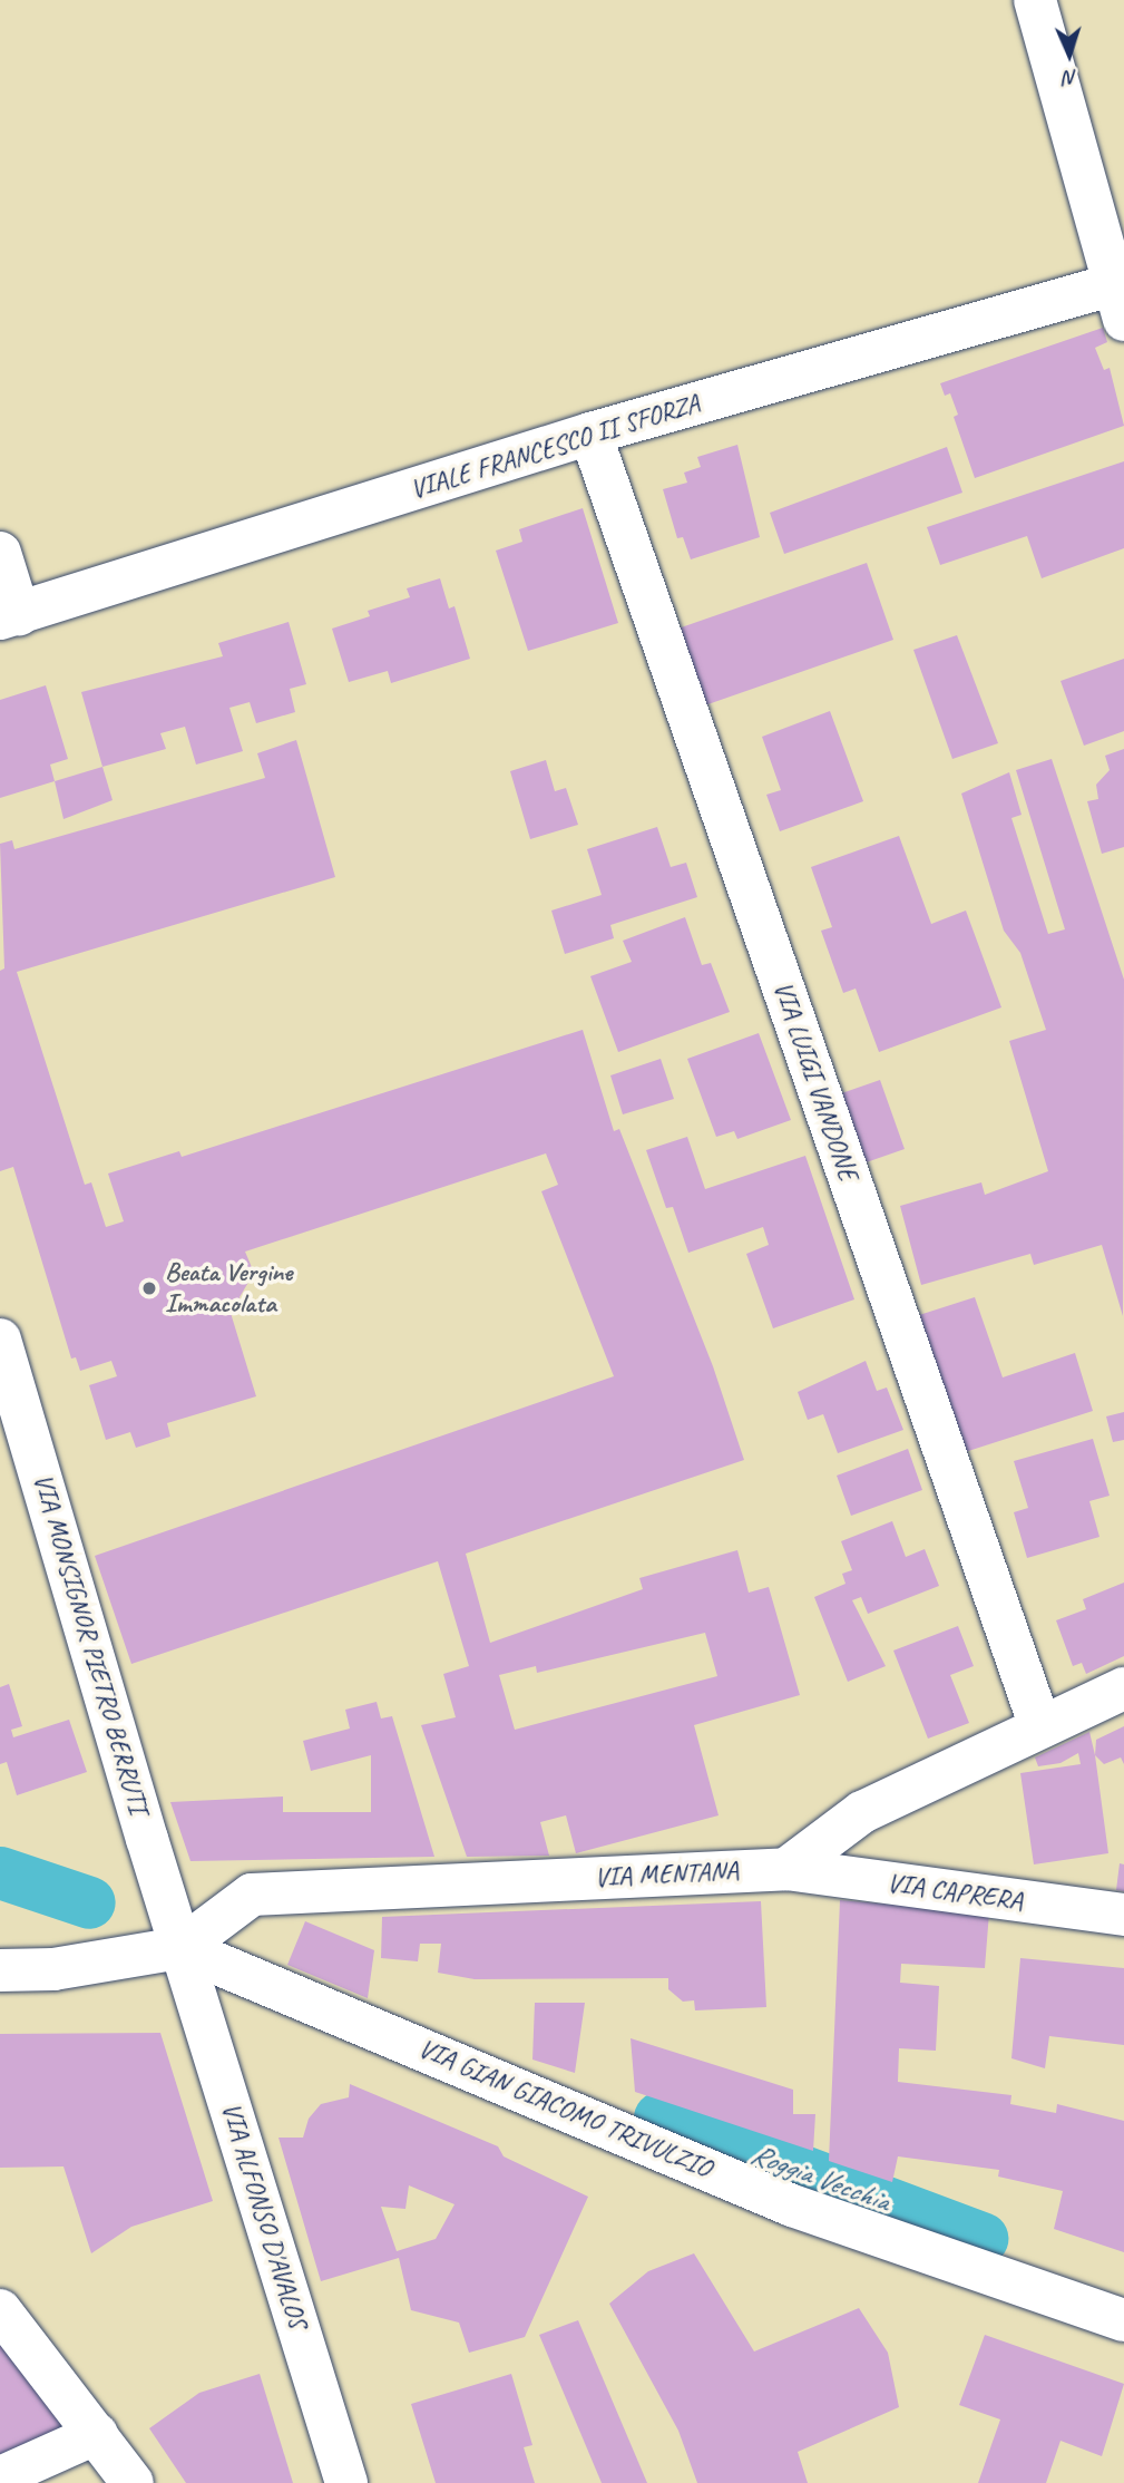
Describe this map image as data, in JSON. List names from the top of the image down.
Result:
{
  "streets": {
    "street": [
      "VIALE FRANCESCO II SFORZA",
      "VIA LUIGI VANDONE",
      "VIA MONSIGNOR PIETRO BERRUTI",
      "VIA MENTANA",
      "VIA CAPRERA",
      "VIA GIAN GIACOMO TRIVULZIO",
      "VIA ALFONSO D'AVALOS"
    ]
  },
  "crossings": [
    ["VIALE FRANCESCO II SFORZA", "VIA LUIGI VANDONE"],
    ["VIA MONSIGNOR PIETRO BERRUTI", "VIA MENTANA"],
    ["VIA MONSIGNOR PIETRO BERRUTI", "VIA GIAN GIACOMO TRIVULZIO"],
    ["VIA MONSIGNOR PIETRO BERRUTI", "VIA ALFONSO D'AVALOS"],
    ["VIA MENTANA", "VIA CAPRERA"],
    ["VIA MENTANA", "VIA GIAN GIACOMO TRIVULZIO"],
    ["VIA MENTANA", "VIA ALFONSO D'AVALOS"],
    ["VIA GIAN GIACOMO TRIVULZIO", "VIA ALFONSO D'AVALOS"]
  ],
  "water": ["Roggia Vecchia"],
  "places": ["Beata Vergine Immacolata"],
  "north": "bottom"
}
